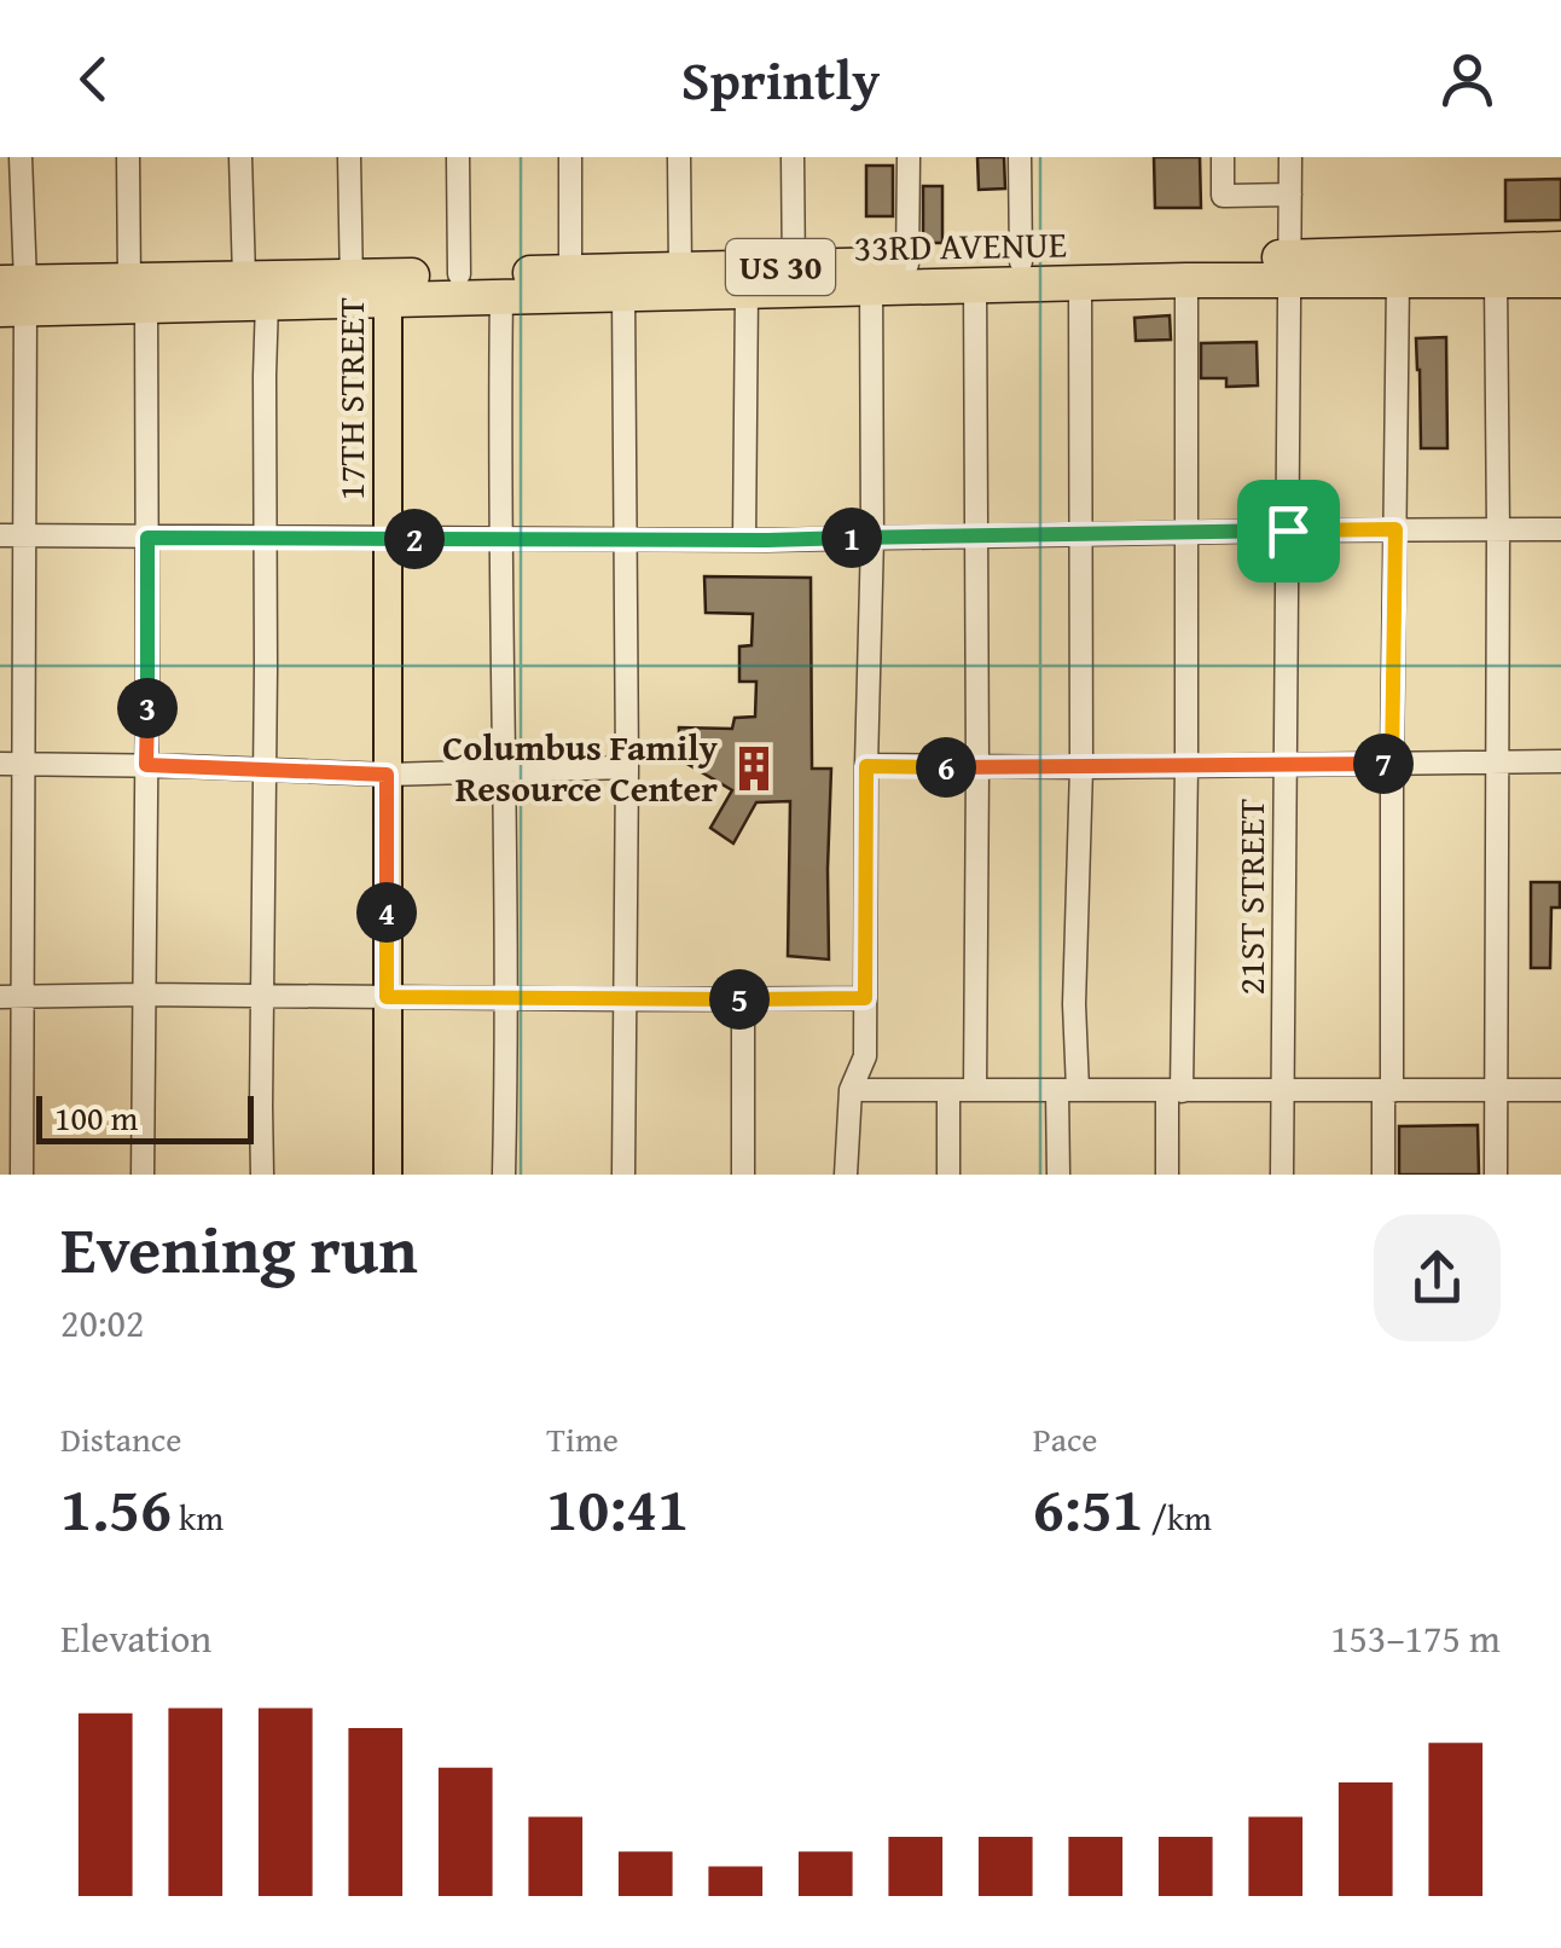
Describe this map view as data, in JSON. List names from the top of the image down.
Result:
{
  "streets": {
    "highway": ["33RD AVENUE", "US 30"],
    "main road": ["17TH STREET"],
    "street": ["21ST STREET"]
  },
  "crossings": [
    ["33RD AVENUE", "17TH STREET"],
    ["33RD AVENUE", "21ST STREET"]
  ],
  "places": {
    "building": ["Columbus Family Resource Center"]
  },
  "scale_bar": "100 m",
  "page": {
    "header": "Sprintly",
    "pins": [
      "1",
      "2",
      "3",
      "7",
      "6",
      "4",
      "5"
    ],
    "scale": "100 m",
    "heading": ["Evening run", "20:02"],
    "stats": [
      ["Distance", "1.56 km"],
      ["Time", "10:41"],
      ["Pace", "6:51 /km"]
    ],
    "chart": ["Elevation", "153–175 m"]
  }
}
